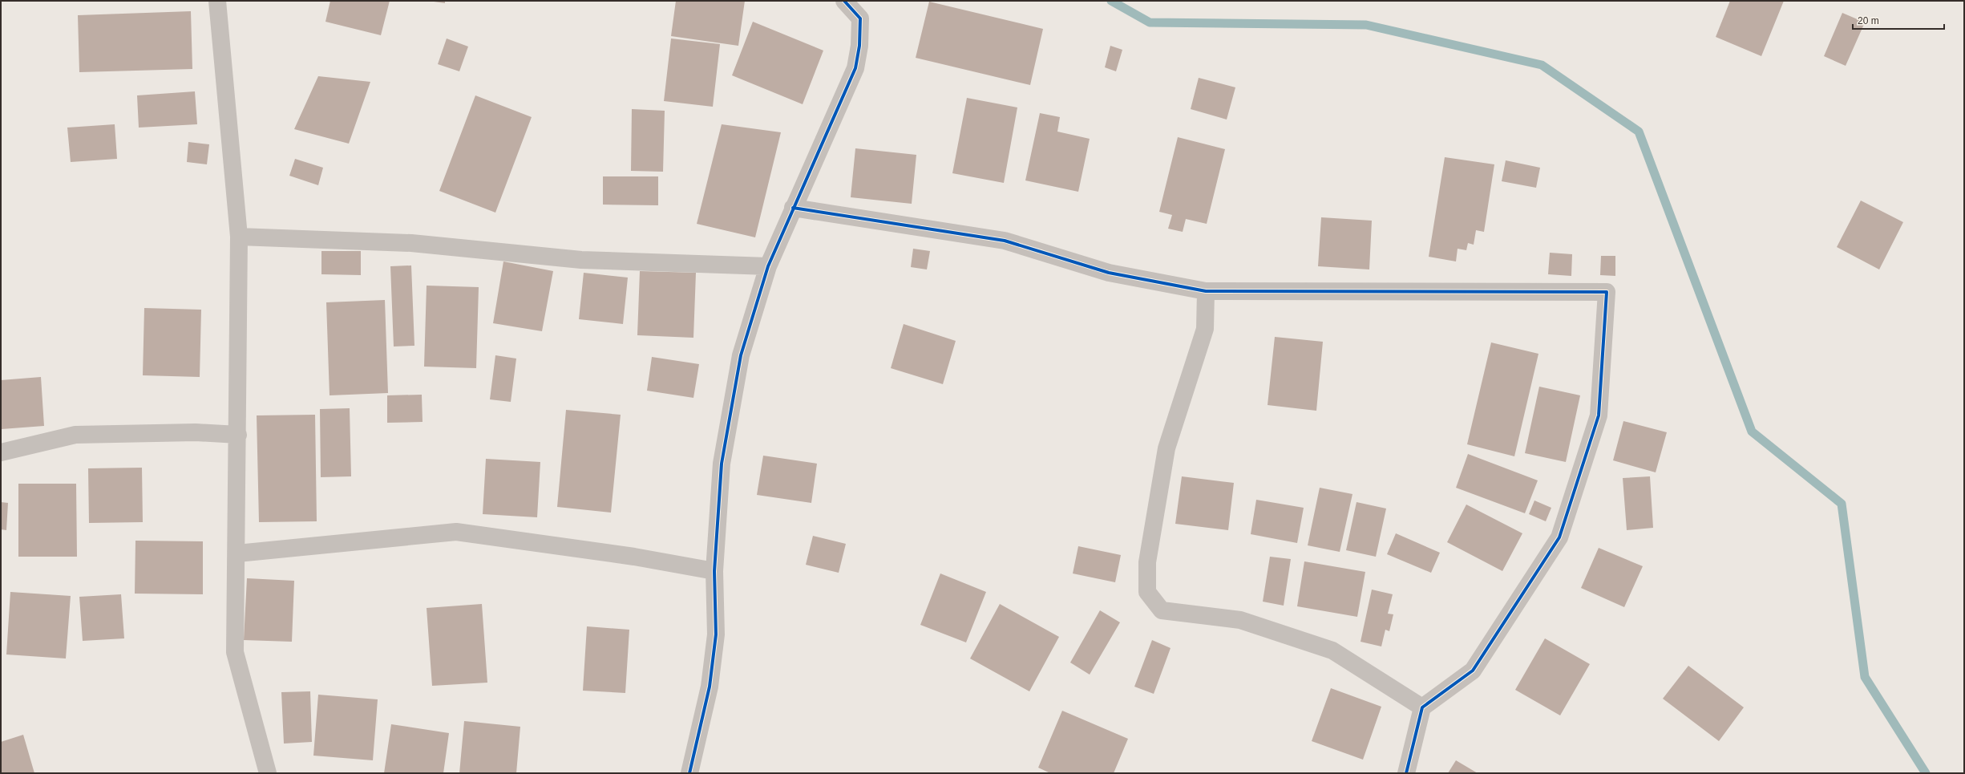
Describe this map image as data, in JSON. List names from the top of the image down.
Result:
{
  "scale_bar": "20 m"
}
